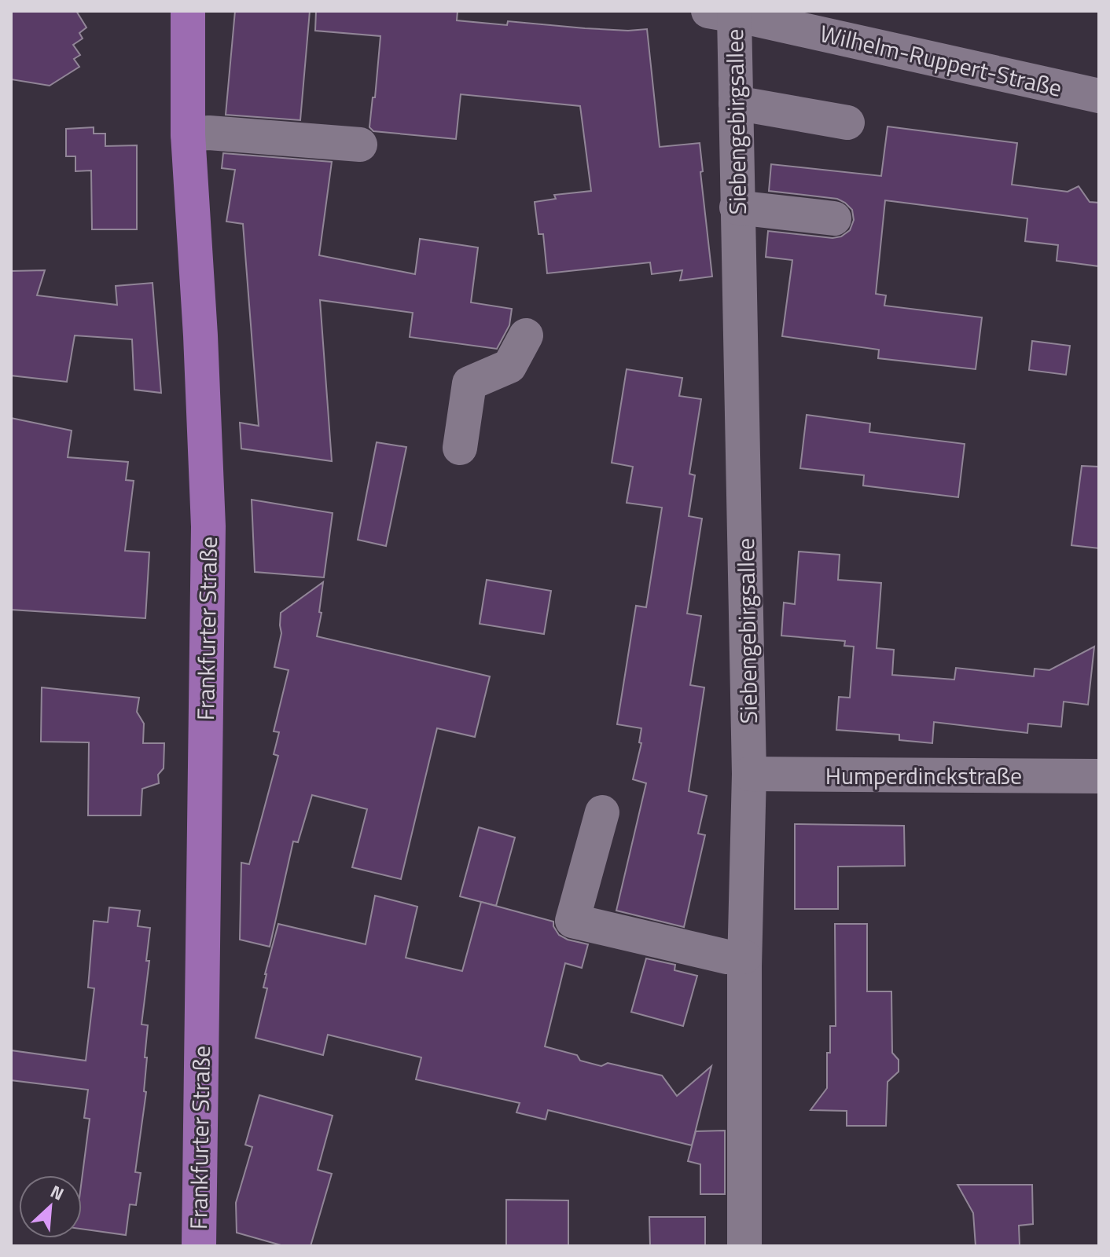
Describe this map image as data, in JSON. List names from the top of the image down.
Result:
{
  "streets": {
    "main road": ["Frankfurter Straße"],
    "street": ["Wilhelm-Ruppert-Straße", "Siebengebirgsallee", "Humperdinckstraße"]
  },
  "crossings": [
    ["Wilhelm-Ruppert-Straße", "Siebengebirgsallee"],
    ["Siebengebirgsallee", "Humperdinckstraße"]
  ],
  "north": "top right"
}
